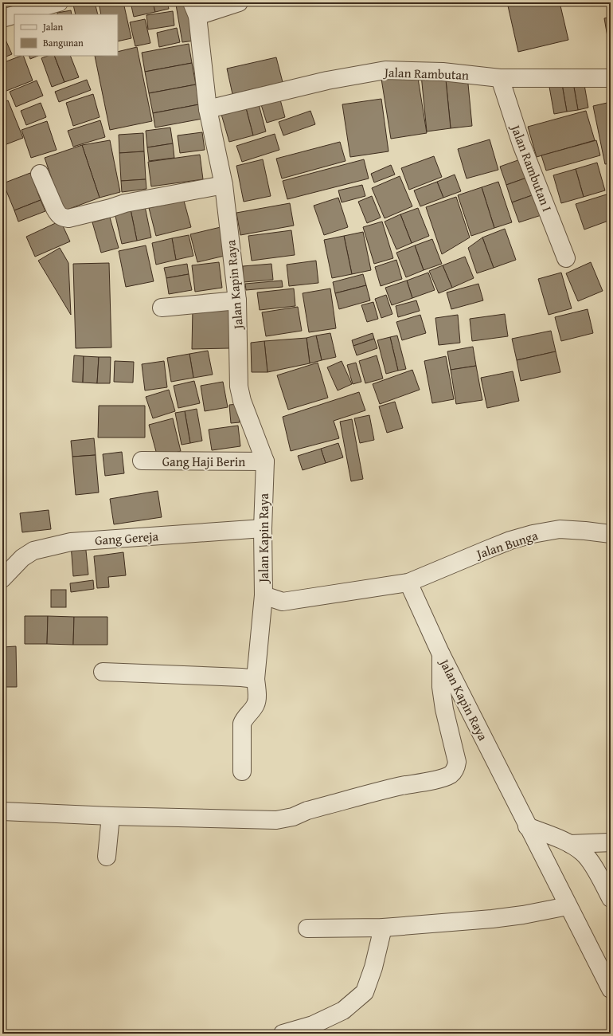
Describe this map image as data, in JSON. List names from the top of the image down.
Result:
{
  "streets": {
    "street": [
      "Jalan Rambutan",
      "Jalan Rambutan I",
      "Jalan Kapin Raya",
      "Gang Haji Berin",
      "Gang Gereja",
      "Jalan Bunga"
    ]
  },
  "crossings": [
    ["Jalan Rambutan", "Jalan Rambutan I"],
    ["Jalan Rambutan", "Jalan Kapin Raya"],
    ["Jalan Kapin Raya", "Gang Haji Berin"],
    ["Jalan Kapin Raya", "Gang Gereja"],
    ["Jalan Kapin Raya", "Jalan Bunga"]
  ],
  "legend": ["Jalan", "Bangunan"]
}
